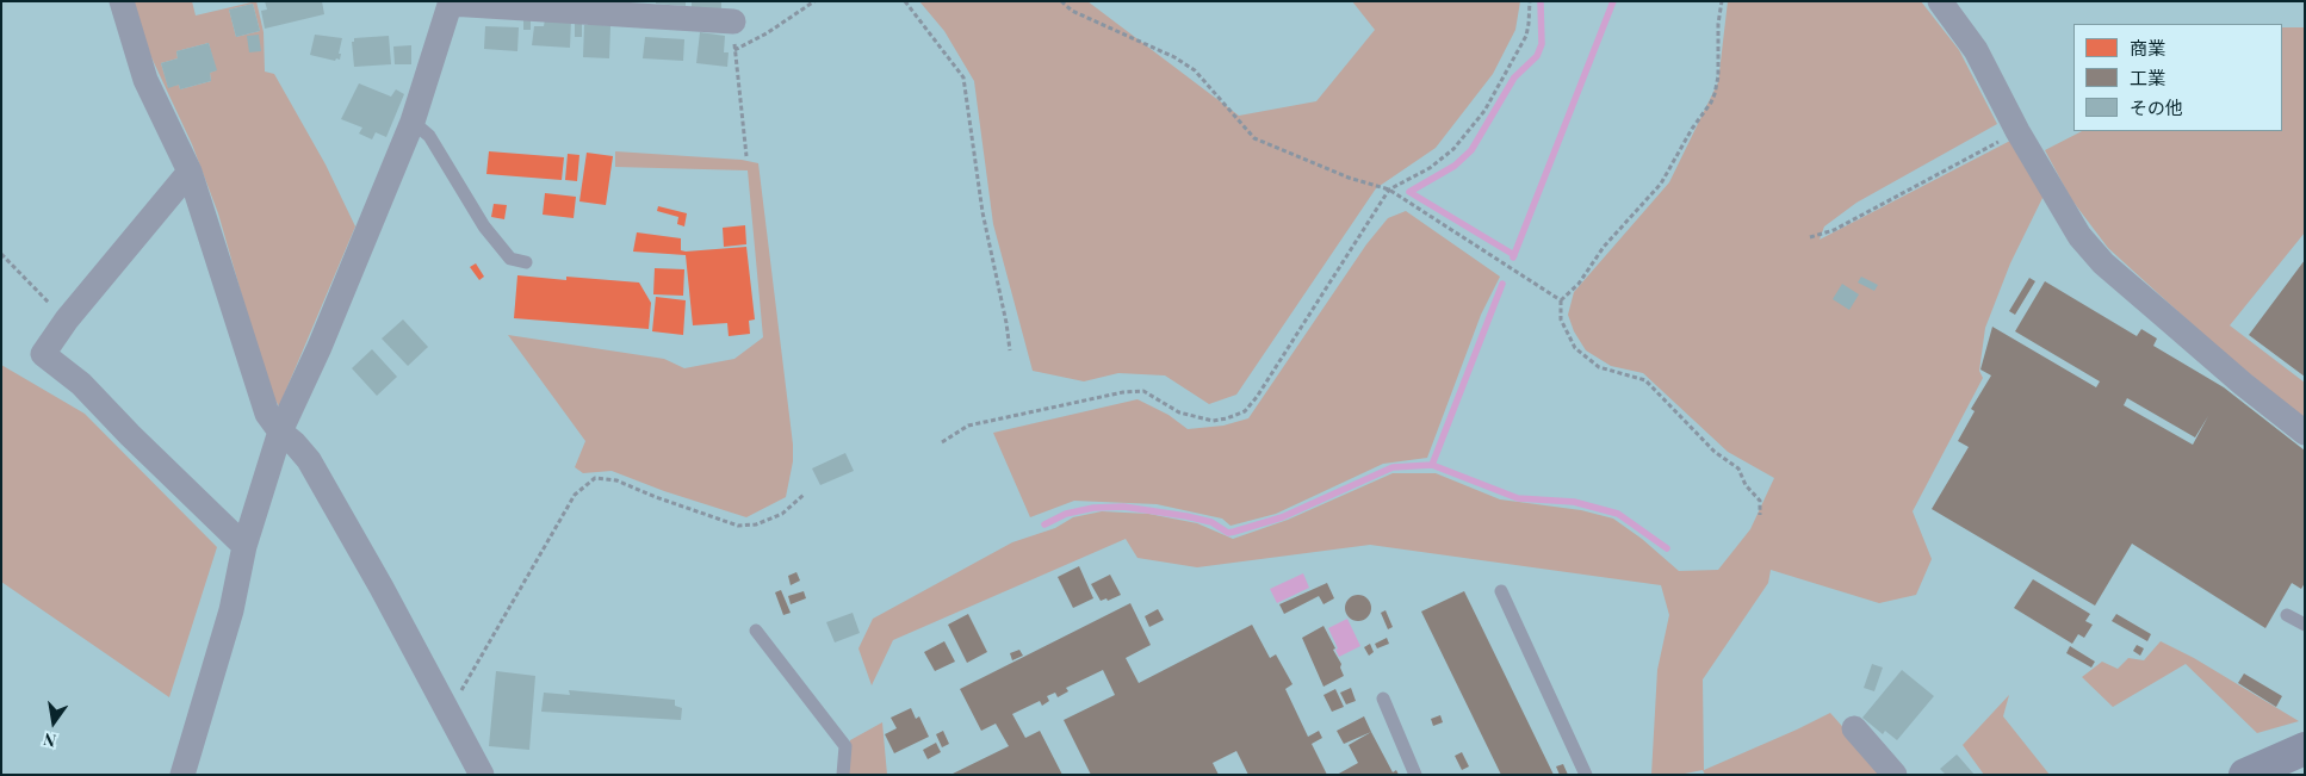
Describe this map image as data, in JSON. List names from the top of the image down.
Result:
{
  "legend": ["商業", "工業", "その他"],
  "north": "bottom"
}
